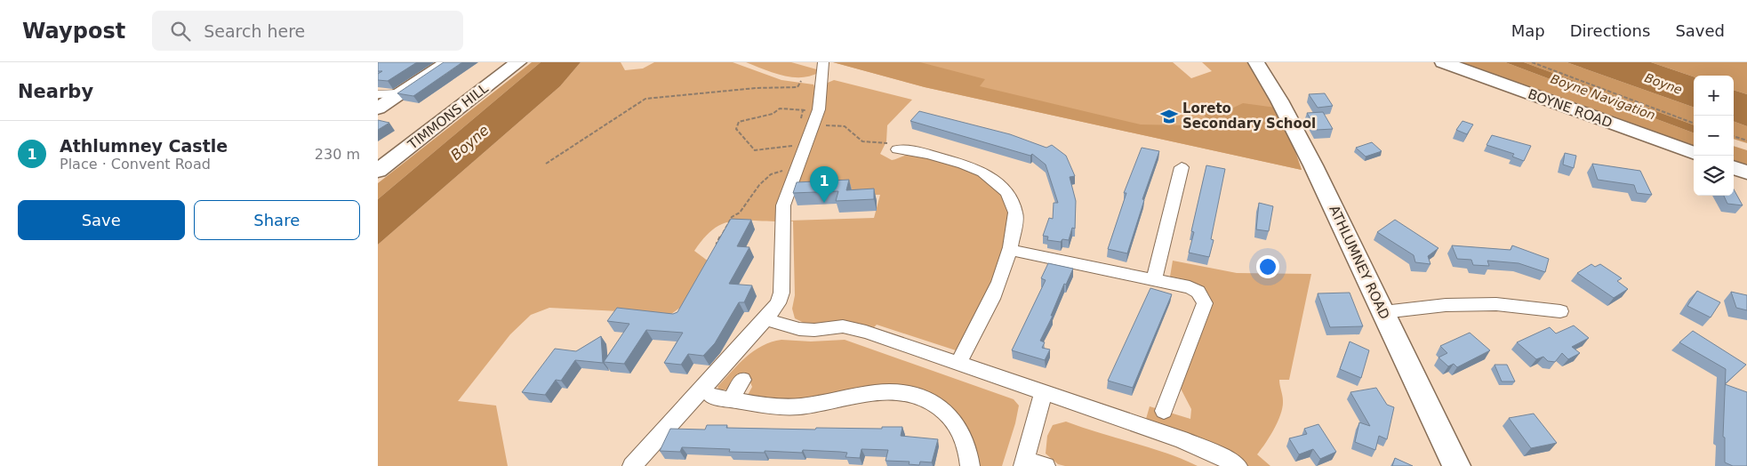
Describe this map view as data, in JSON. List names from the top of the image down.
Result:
{
  "streets": {
    "main road": ["BOYNE ROAD", "TIMMONS HILL", "ATHLUMNEY ROAD"]
  },
  "water": ["Boyne", "Boyne Navigation"],
  "places": {
    "school or university": ["Loreto Secondary School"]
  },
  "page": {
    "header": "Waypost",
    "search": "Search here",
    "nav": ["Map", "Directions", "Saved"],
    "heading": "Nearby",
    "map_buttons": ["+", "−"],
    "list": [
      {
        "mark": "1",
        "name": "Athlumney Castle",
        "note": "Place · Convent Road",
        "value": "230 m"
      }
    ],
    "pins": "1",
    "buttons": ["Save", "Share"]
  }
}
